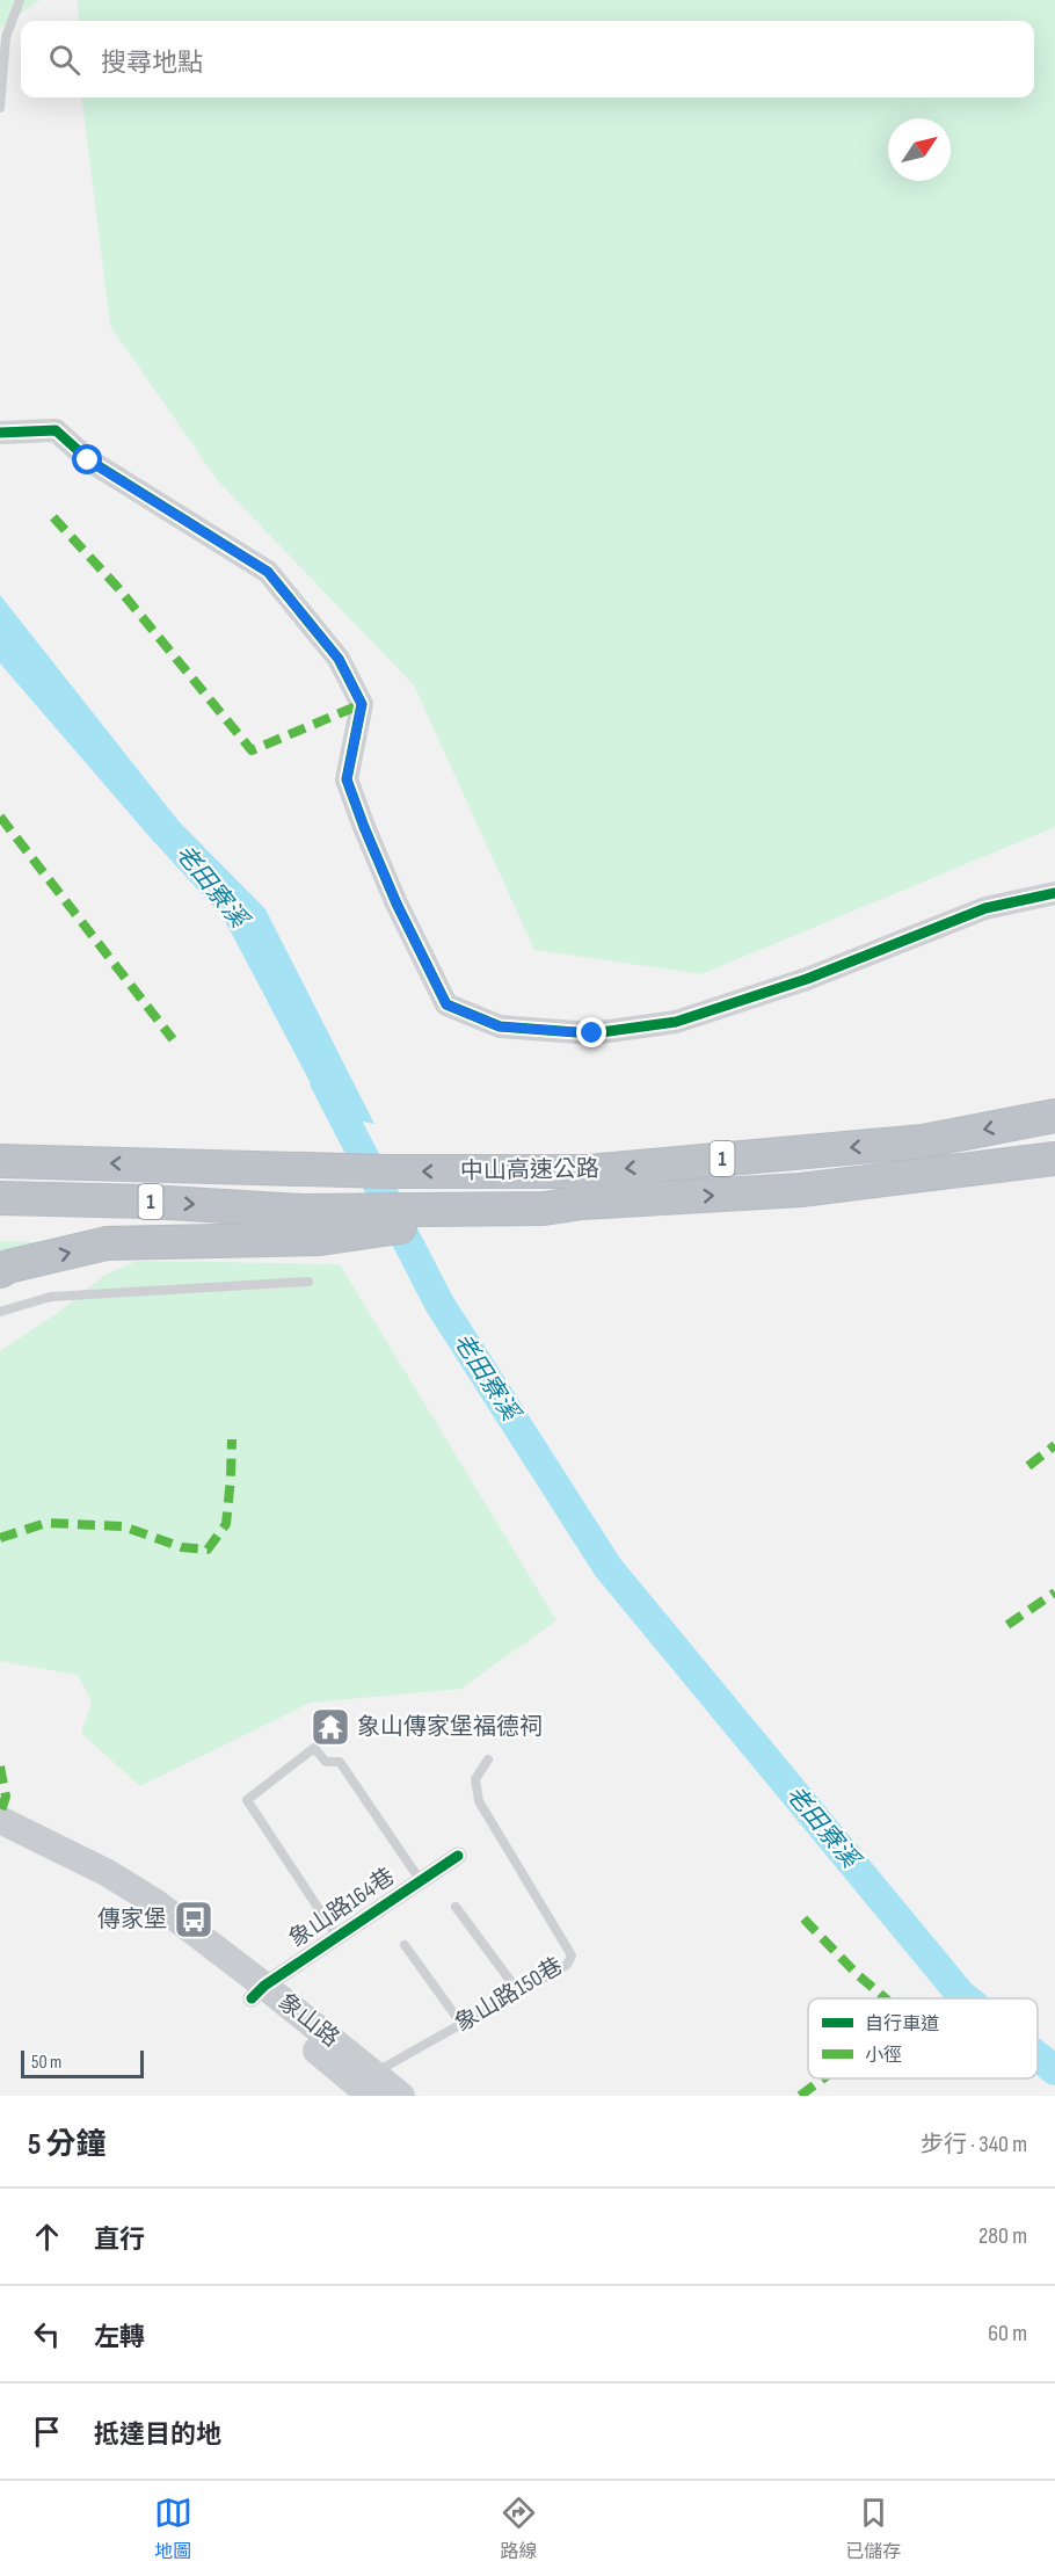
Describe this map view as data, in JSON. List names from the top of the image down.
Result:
{
  "streets": {
    "highway": ["1", "中山高速公路"],
    "main road": ["象山路"],
    "street": ["象山路164巷"],
    "lane": ["象山路150巷"]
  },
  "crossings": [
    ["象山路164巷", "象山路"],
    ["象山路150巷", "象山路"]
  ],
  "water": ["老田寮溪"],
  "places": {
    "temple": ["象山傳家堡福德祠"],
    "bus stop": ["傳家堡"]
  },
  "legend": ["自行車道", "小徑"],
  "scale_bar": "50 m",
  "north": "top right",
  "page": {
    "search": "搜尋地點",
    "scale": "50 m",
    "heading": ["5 分鐘", "步行 · 340 m"],
    "list": [
      ["直行", "280 m"],
      ["左轉", "60 m"],
      "抵達目的地"
    ],
    "nav": ["地圖", "路線", "已儲存"]
  }
}
